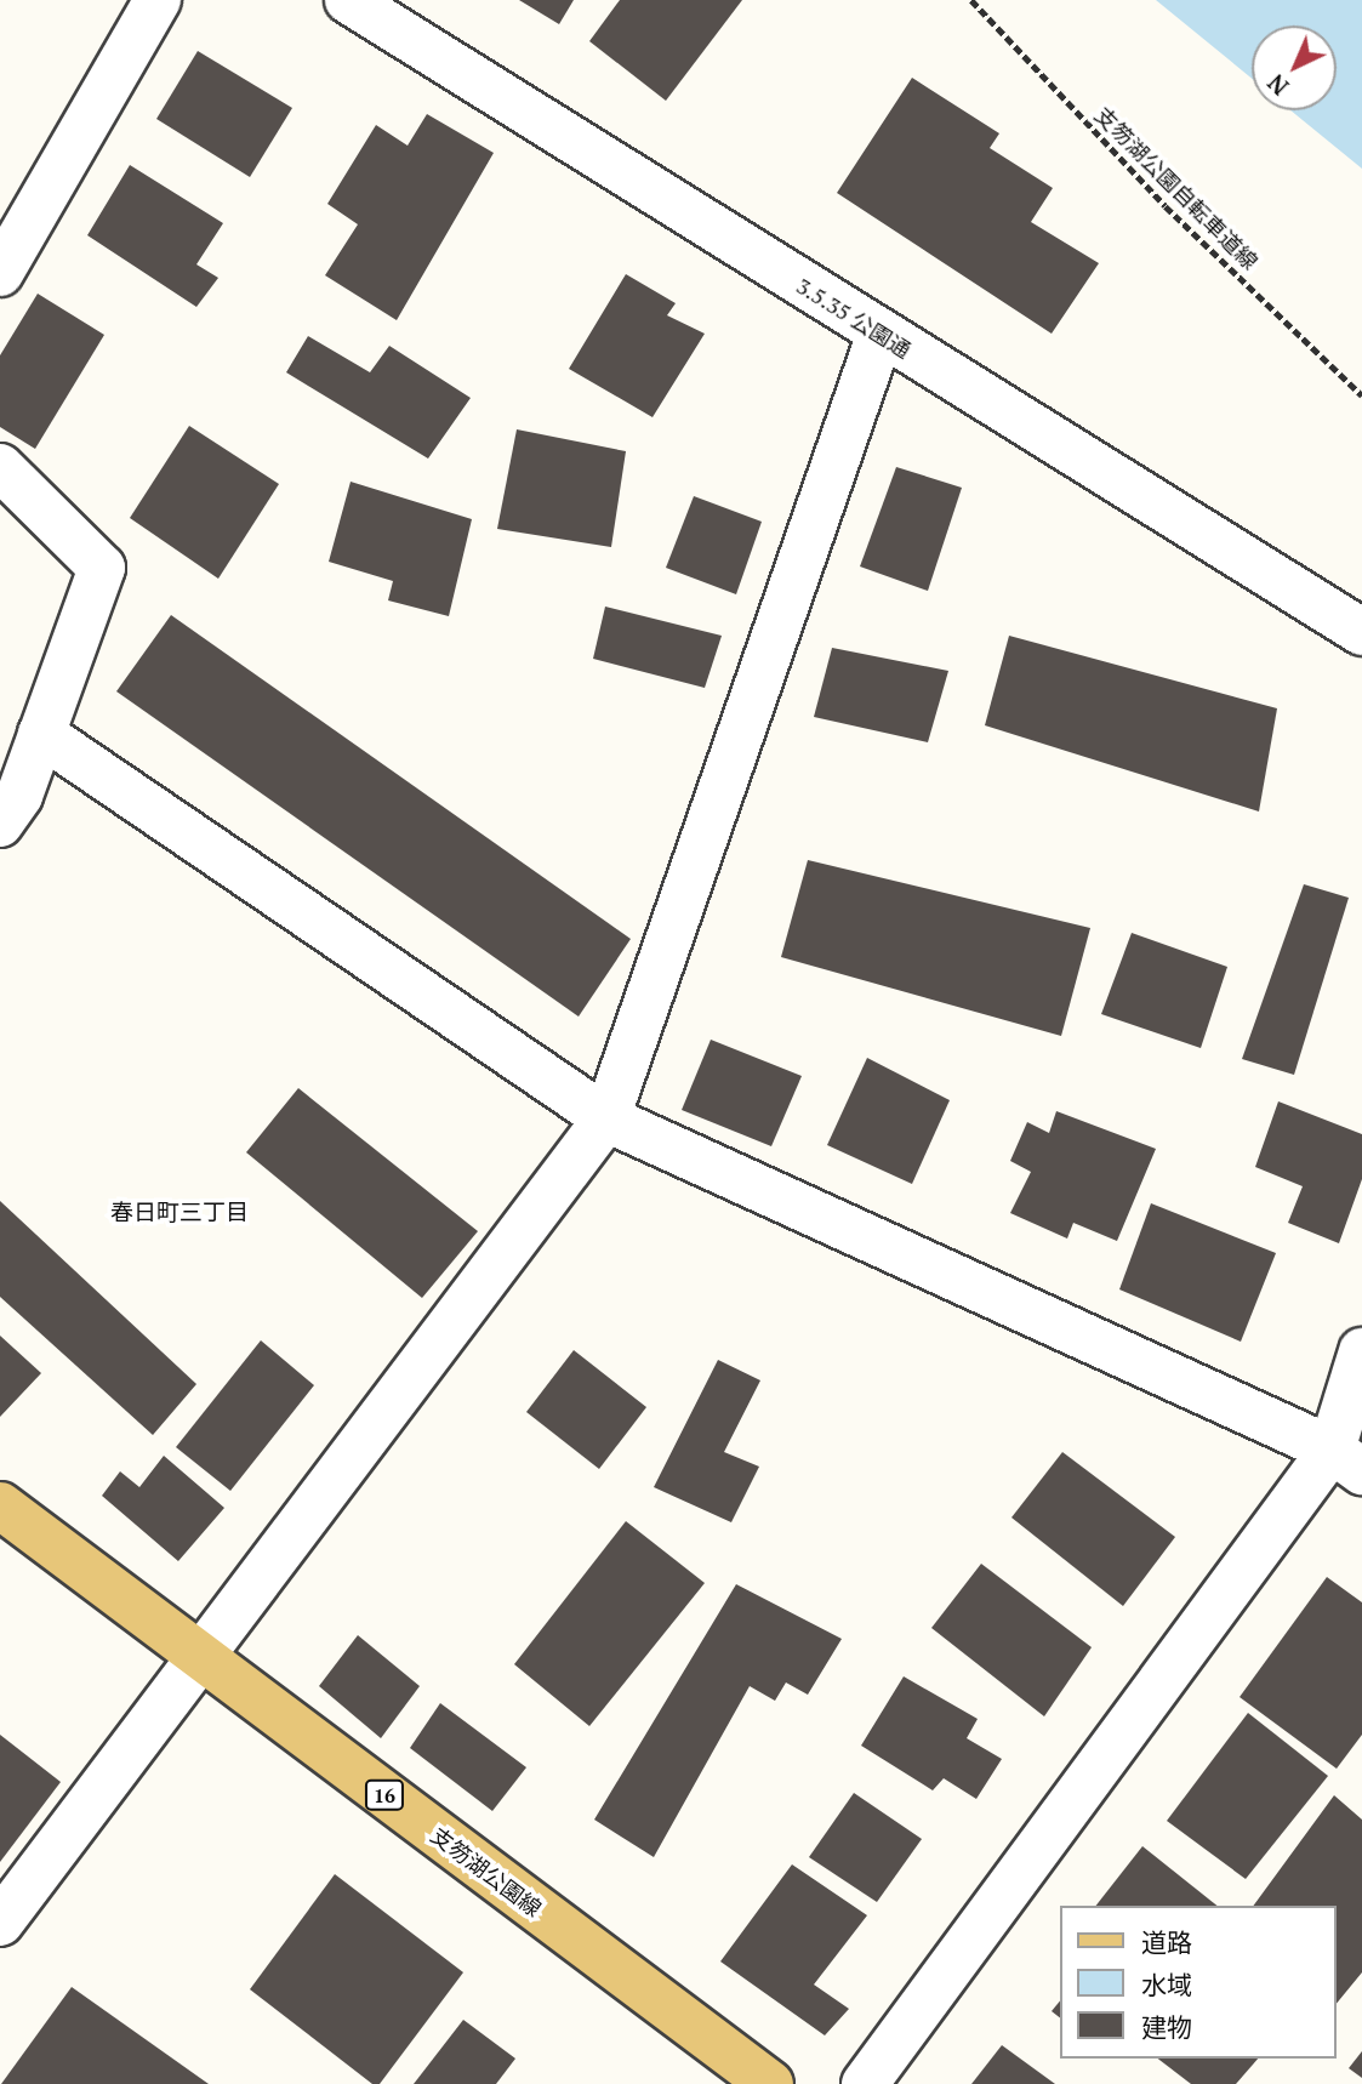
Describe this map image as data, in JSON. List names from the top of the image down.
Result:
{
  "streets": {
    "main road": ["16", "支笏湖公園線"],
    "street": ["3.5.35 公園通"],
    "path": ["支笏湖公園自転車道線"]
  },
  "districts": ["春日町三丁目"],
  "legend": ["道路", "水域", "建物"],
  "north": "bottom left"
}
